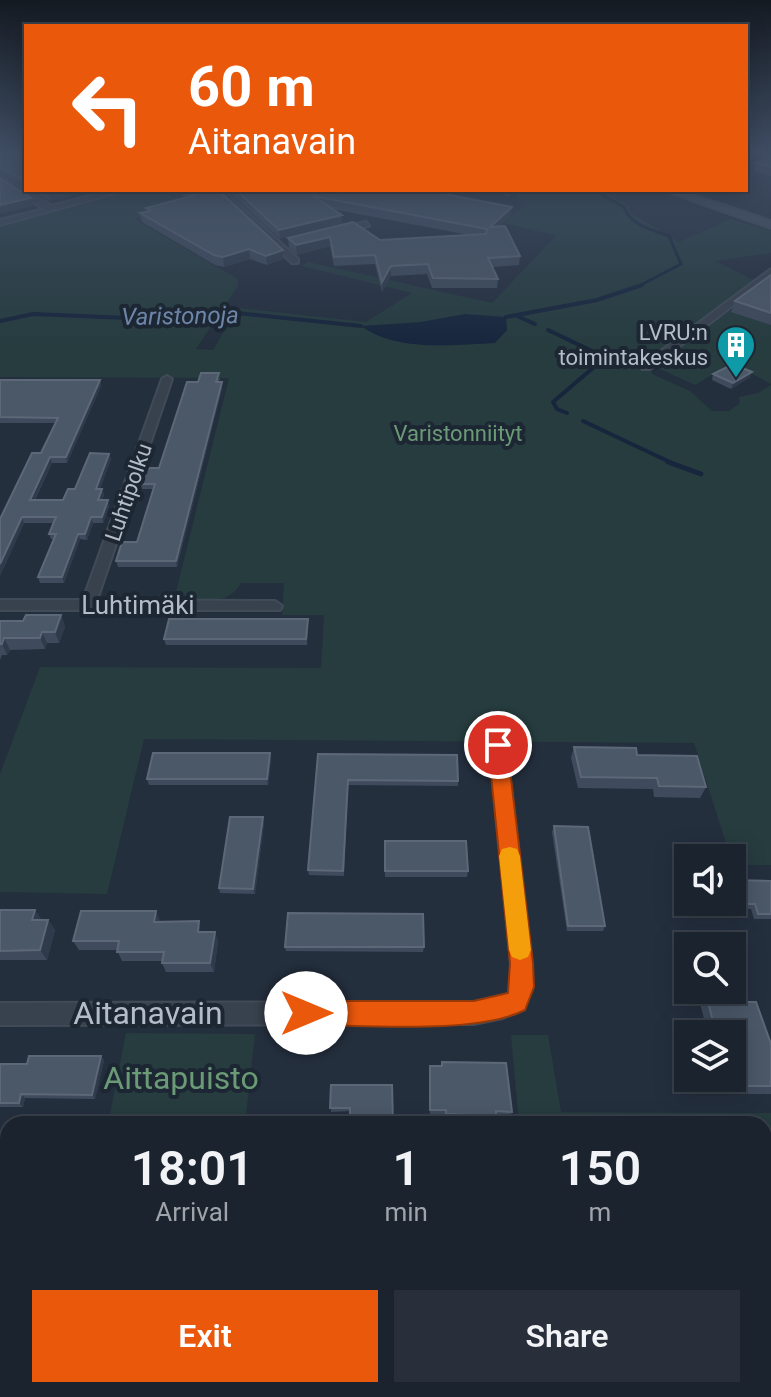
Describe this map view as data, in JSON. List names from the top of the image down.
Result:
{
  "streets": {
    "street": ["Luhtipolku", "Luhtimäki", "Aitanavain"]
  },
  "crossings": [
    ["Luhtipolku", "Luhtimäki"]
  ],
  "water": ["Varistonoja"],
  "parks": ["Varistonniityt", "Aittapuisto"],
  "places": {
    "building": ["LVRU:n toimintakeskus"]
  },
  "page": {
    "turn": ["60 m", "Aitanavain"],
    "eta": [
      "18:01",
      "Arrival",
      "1",
      "min",
      "150",
      "m"
    ],
    "buttons": ["Exit", "Share"]
  }
}
